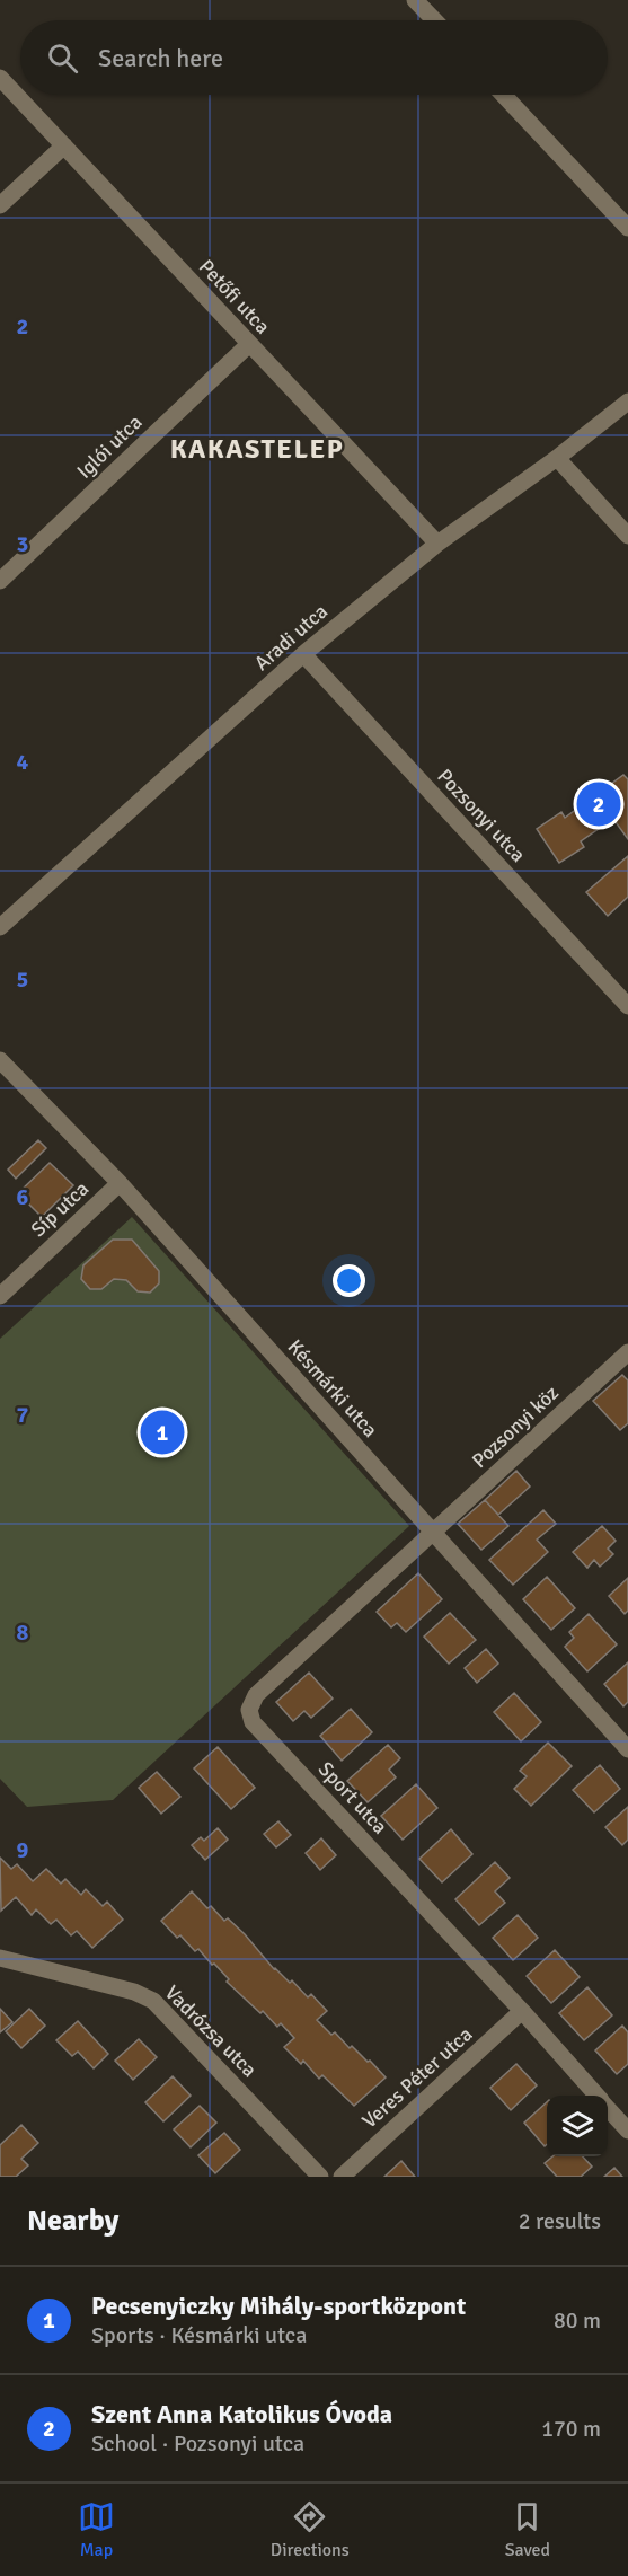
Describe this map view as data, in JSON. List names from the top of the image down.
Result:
{
  "streets": {
    "street": [
      "Petőfi utca",
      "Iglói utca",
      "Aradi utca",
      "Pozsonyi utca",
      "Síp utca",
      "Késmárki utca",
      "Pozsonyi köz",
      "Sport utca",
      "Vadrózsa utca",
      "Veres Péter utca"
    ]
  },
  "crossings": [
    ["Petőfi utca", "Iglói utca"],
    ["Petőfi utca", "Aradi utca"],
    ["Aradi utca", "Pozsonyi utca"],
    ["Síp utca", "Késmárki utca"],
    ["Késmárki utca", "Pozsonyi köz"],
    ["Késmárki utca", "Sport utca"],
    ["Pozsonyi köz", "Sport utca"],
    ["Sport utca", "Veres Péter utca"]
  ],
  "districts": ["KAKASTELEP"],
  "page": {
    "search": "Search here",
    "pins": ["2", "1"],
    "heading": ["Nearby", "2 results"],
    "list": [
      {
        "mark": "1",
        "name": "Pecsenyiczky Mihály-sportközpont",
        "note": "Sports · Késmárki utca",
        "value": "80 m"
      },
      {
        "mark": "2",
        "name": "Szent Anna Katolikus Óvoda",
        "note": "School · Pozsonyi utca",
        "value": "170 m"
      }
    ],
    "nav": ["Map", "Directions", "Saved"]
  },
  "grid": {
    "rows": [
      "2",
      "3",
      "4",
      "5",
      "6",
      "7",
      "8",
      "9"
    ]
  }
}
